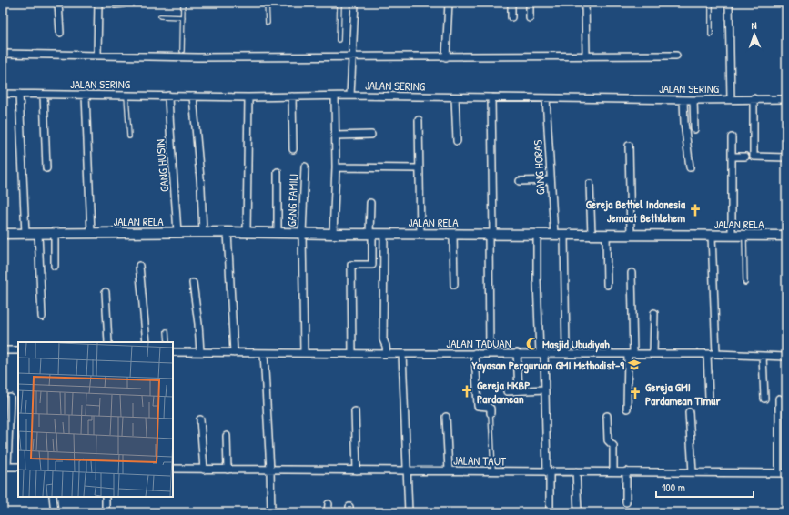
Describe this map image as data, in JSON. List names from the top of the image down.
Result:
{
  "streets": {
    "street": [
      "JALAN SERING",
      "GANG HUSIN",
      "GANG HORAS",
      "GANG FAMILI",
      "JALAN RELA",
      "JALAN TADUAN",
      "JALAN TAUT"
    ]
  },
  "crossings": [
    ["JALAN SERING", "GANG HUSIN"],
    ["JALAN SERING", "GANG HORAS"],
    ["GANG HUSIN", "JALAN RELA"],
    ["GANG HORAS", "JALAN RELA"],
    ["GANG FAMILI", "JALAN RELA"],
    ["GANG FAMILI", "JALAN TADUAN"]
  ],
  "places": {
    "church": ["Gereja Bethel Indonesia Jemaat Bethlehem", "Gereja HKBP Pardamean", "Gereja GMI Pardamean Timur"],
    "mosque": ["Masjid Ubudiyah"],
    "school or university": ["Yayasan Perguruan GMI Methodist-9"]
  },
  "scale_bar": "100 m",
  "north": "top"
}
